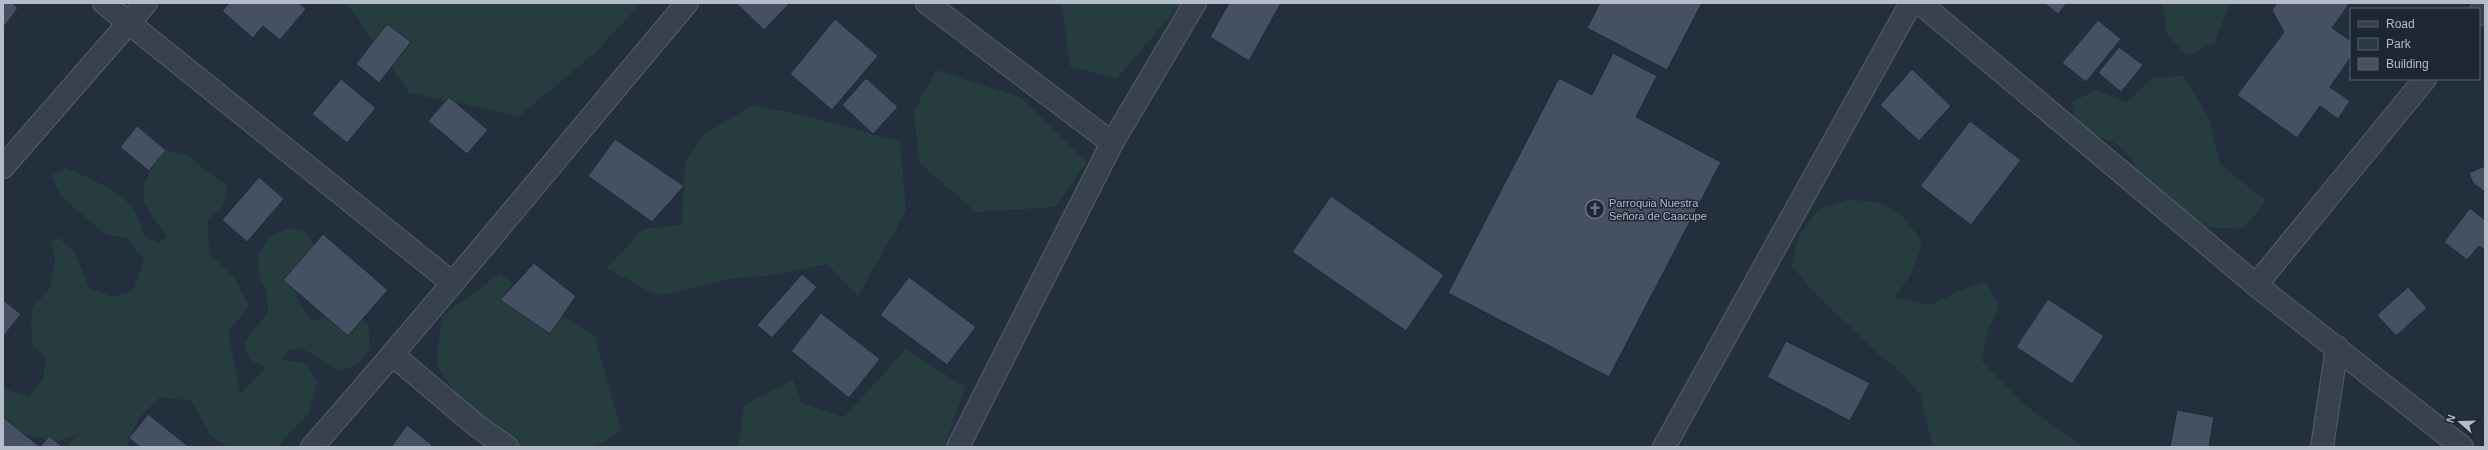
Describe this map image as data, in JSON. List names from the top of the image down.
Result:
{
  "places": {
    "church": ["Parroquia Nuestra Señora de Caacupe"]
  },
  "legend": ["Road", "Park", "Building"],
  "north": "left"
}
